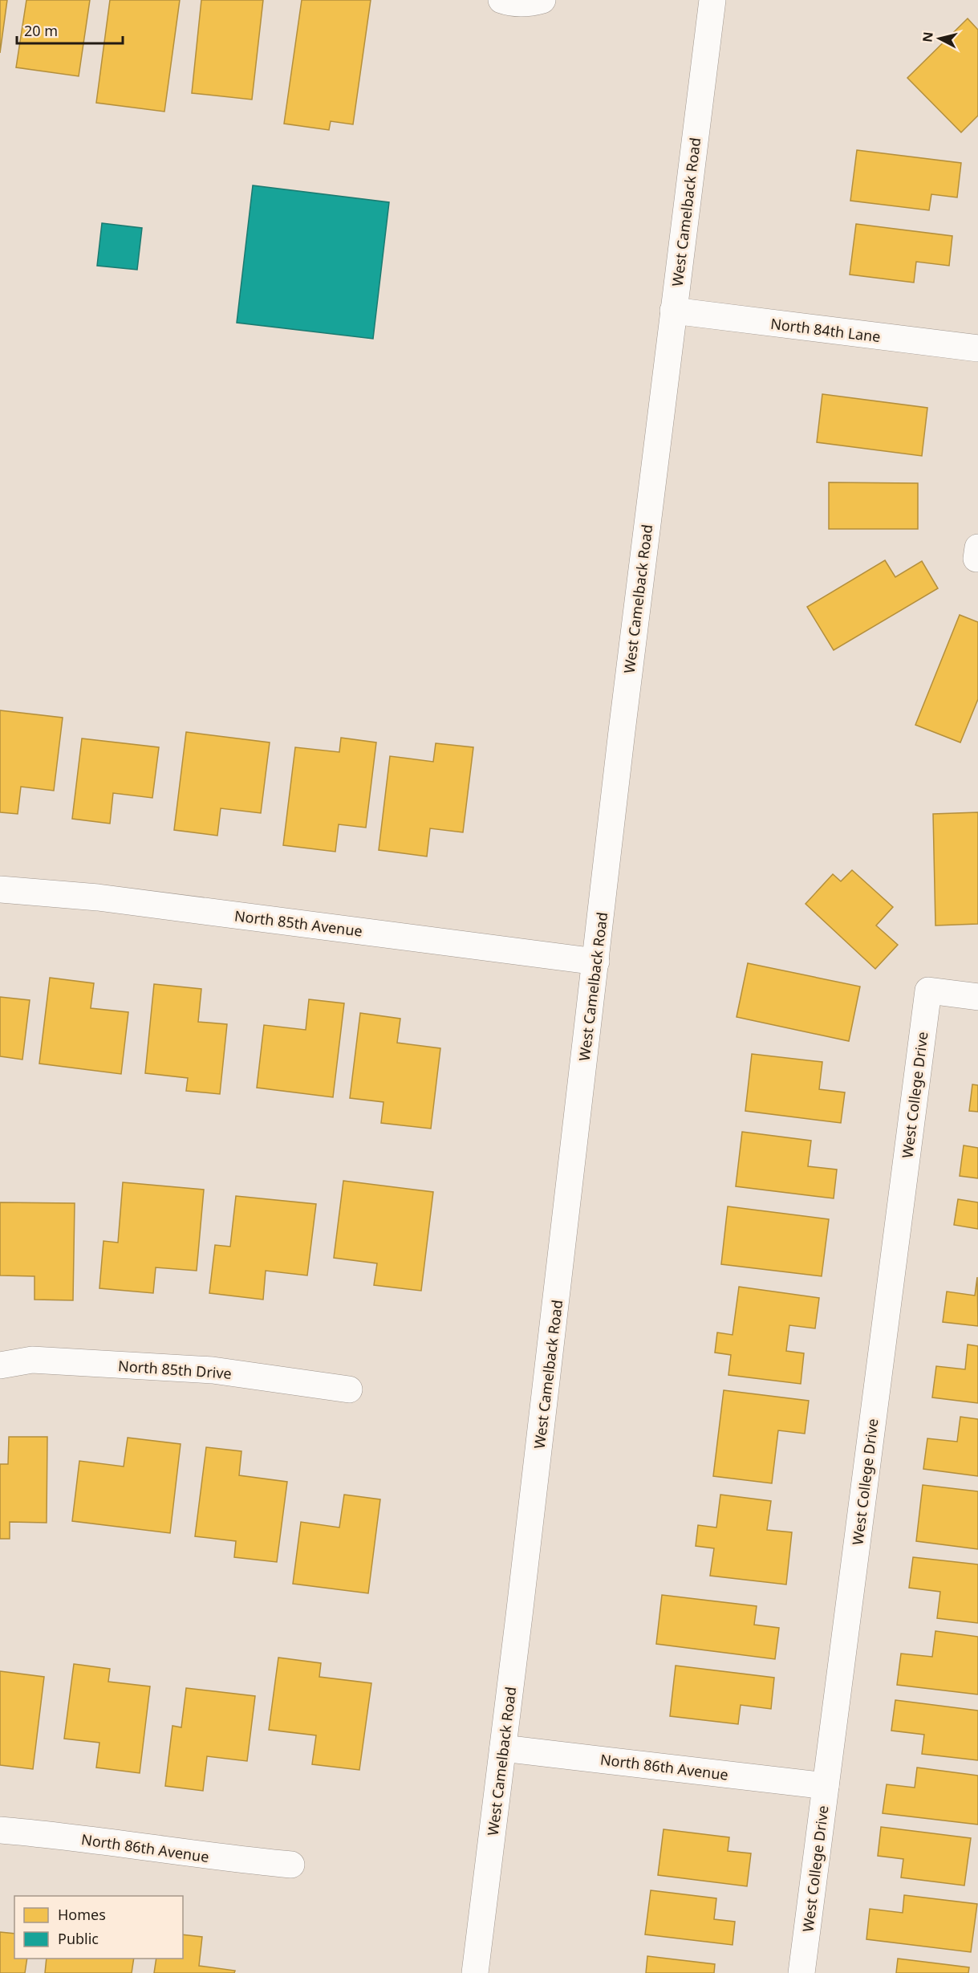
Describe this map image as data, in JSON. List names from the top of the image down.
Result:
{
  "streets": {
    "street": [
      "West Camelback Road",
      "North 84th Lane",
      "North 85th Avenue",
      "West College Drive",
      "North 85th Drive",
      "North 86th Avenue"
    ]
  },
  "crossings": [
    ["West Camelback Road", "North 84th Lane"],
    ["West Camelback Road", "North 85th Avenue"],
    ["West Camelback Road", "North 86th Avenue"],
    ["West College Drive", "North 86th Avenue"]
  ],
  "legend": ["Homes", "Public"],
  "scale_bar": "20 m",
  "north": "left"
}
